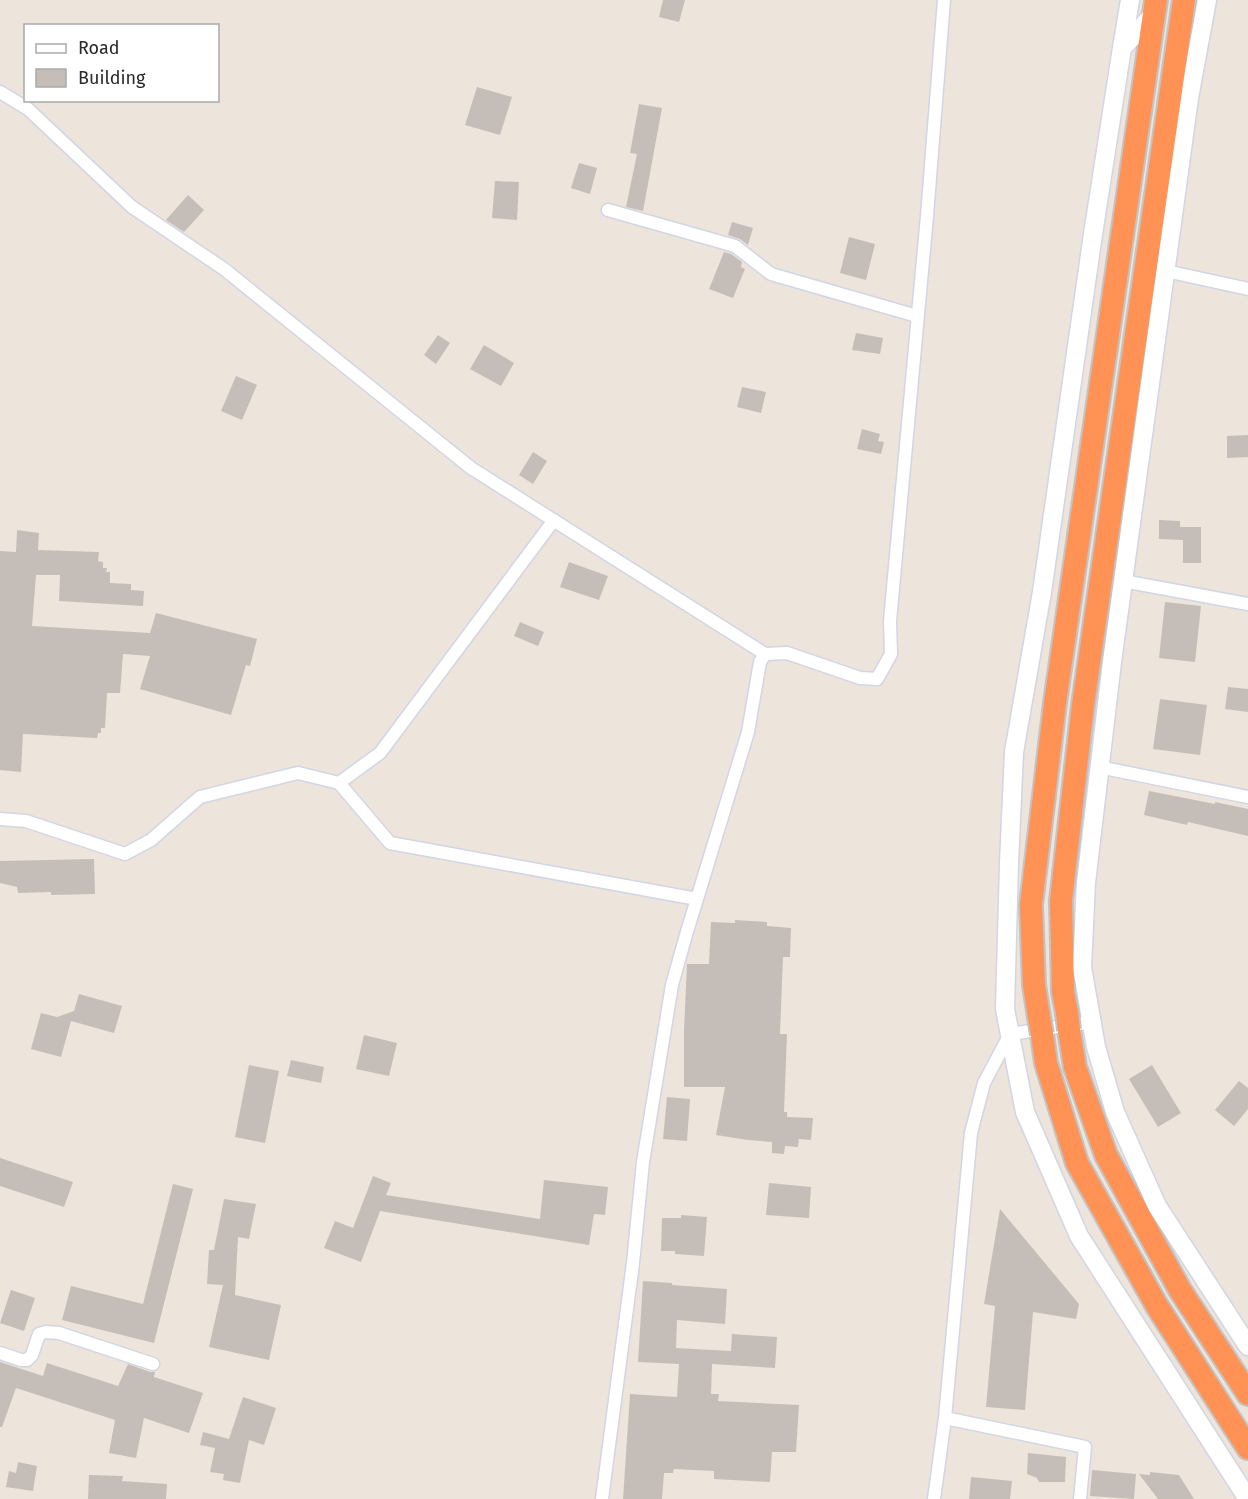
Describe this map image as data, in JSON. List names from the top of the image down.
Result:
{
  "legend": ["Road", "Building"]
}
